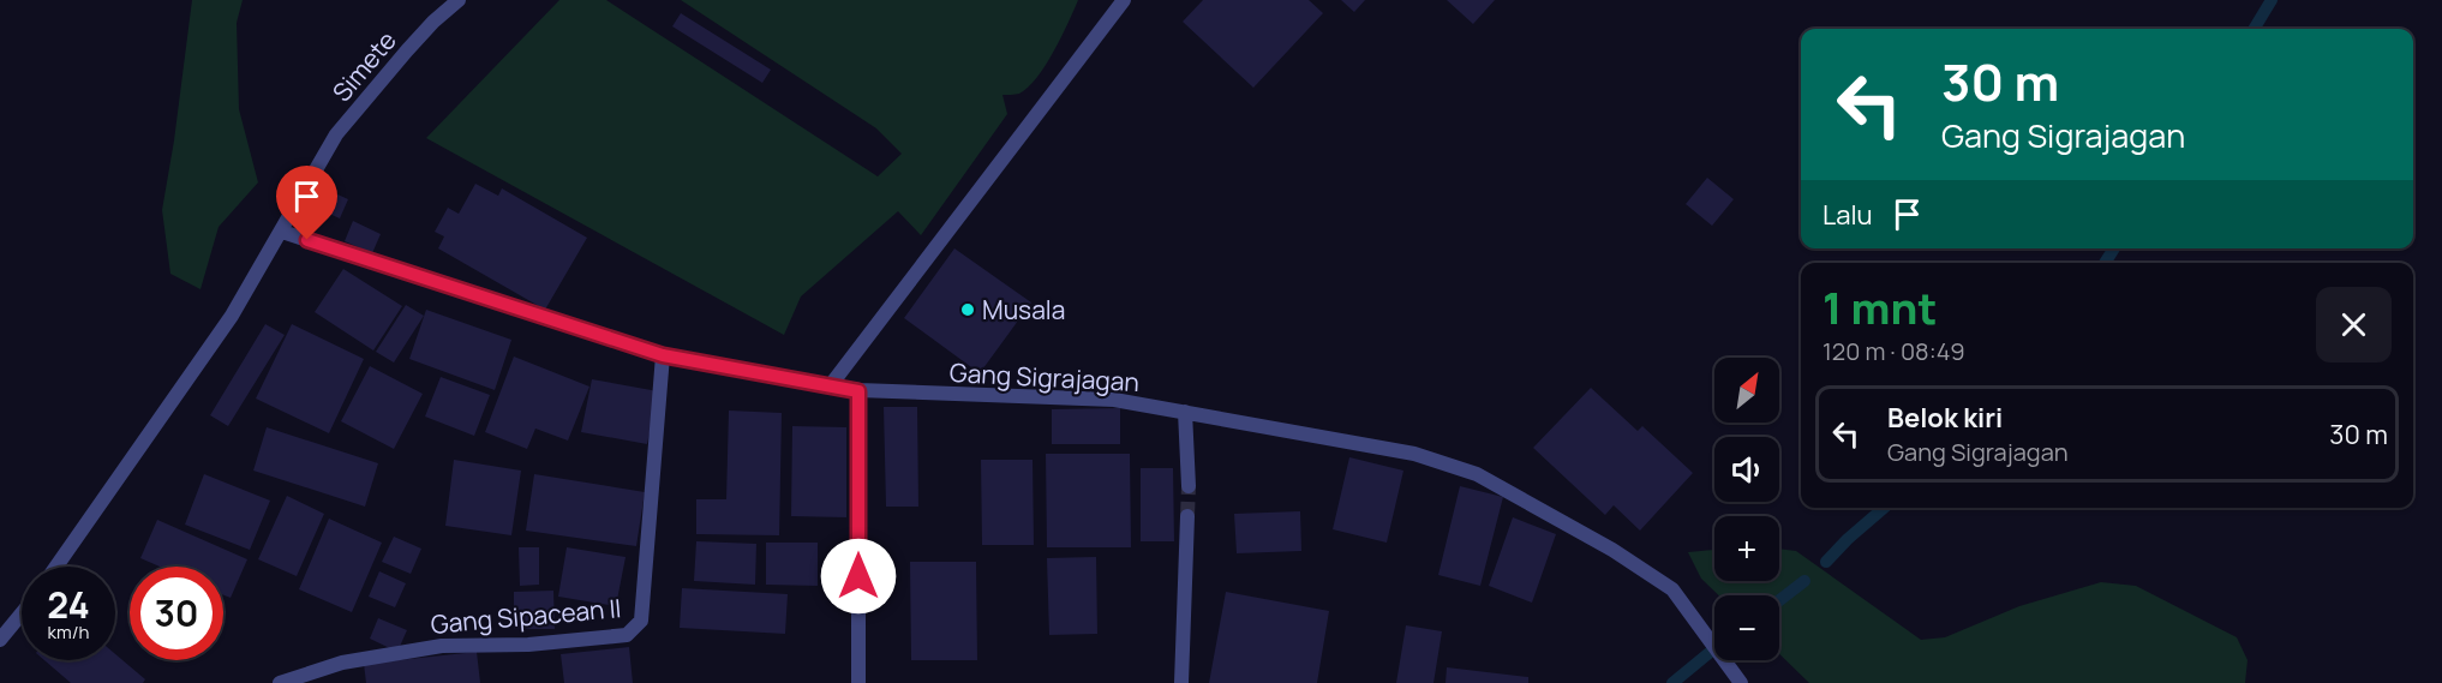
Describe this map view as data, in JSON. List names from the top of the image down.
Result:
{
  "streets": {
    "street": ["Simete", "Gang Sigrajagan", "Gang Sipacean II"]
  },
  "crossings": [
    ["Simete", "Gang Sigrajagan"],
    ["Gang Sigrajagan", "Gang Sipacean II"]
  ],
  "places": ["Musala"],
  "north": "top right",
  "page": {
    "turn": ["30 m", "Gang Sigrajagan"],
    "then": "Lalu",
    "heading": ["1 mnt", "120 m · 08:49"],
    "map_buttons": ["+", "−"],
    "list": [
      {
        "name": "Belok kiri",
        "note": "Gang Sigrajagan",
        "value": "30 m"
      }
    ],
    "speed": "24 km/h",
    "limit": "30"
  }
}
